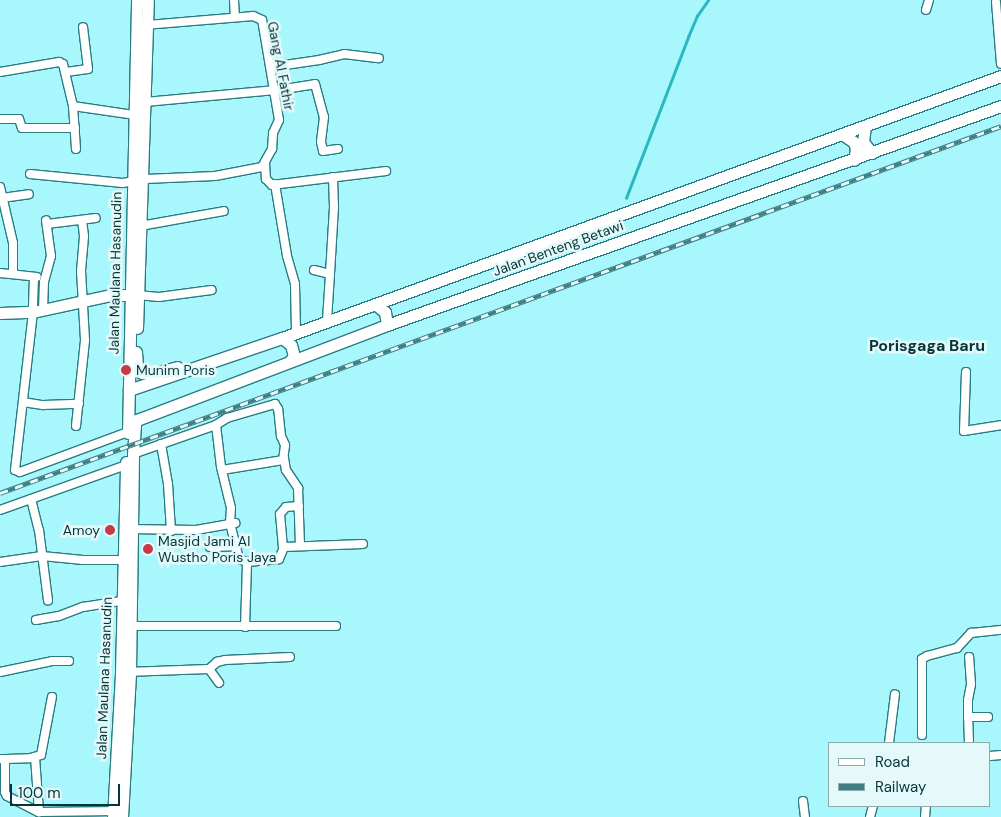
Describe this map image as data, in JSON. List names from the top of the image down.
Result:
{
  "streets": {
    "main road": ["Jalan Benteng Betawi", "Jalan Maulana Hasanudin"],
    "street": ["Gang Al Fathir"]
  },
  "crossings": [
    ["Gang Al Fathir", "Jalan Maulana Hasanudin"],
    ["Jalan Benteng Betawi", "Jalan Maulana Hasanudin"]
  ],
  "districts": ["Porisgaga Baru"],
  "places": ["Munim Poris", "Amoy", "Masjid Jami Al Wustho Poris Jaya"],
  "legend": ["Road", "Railway"],
  "scale_bar": "100 m"
}
